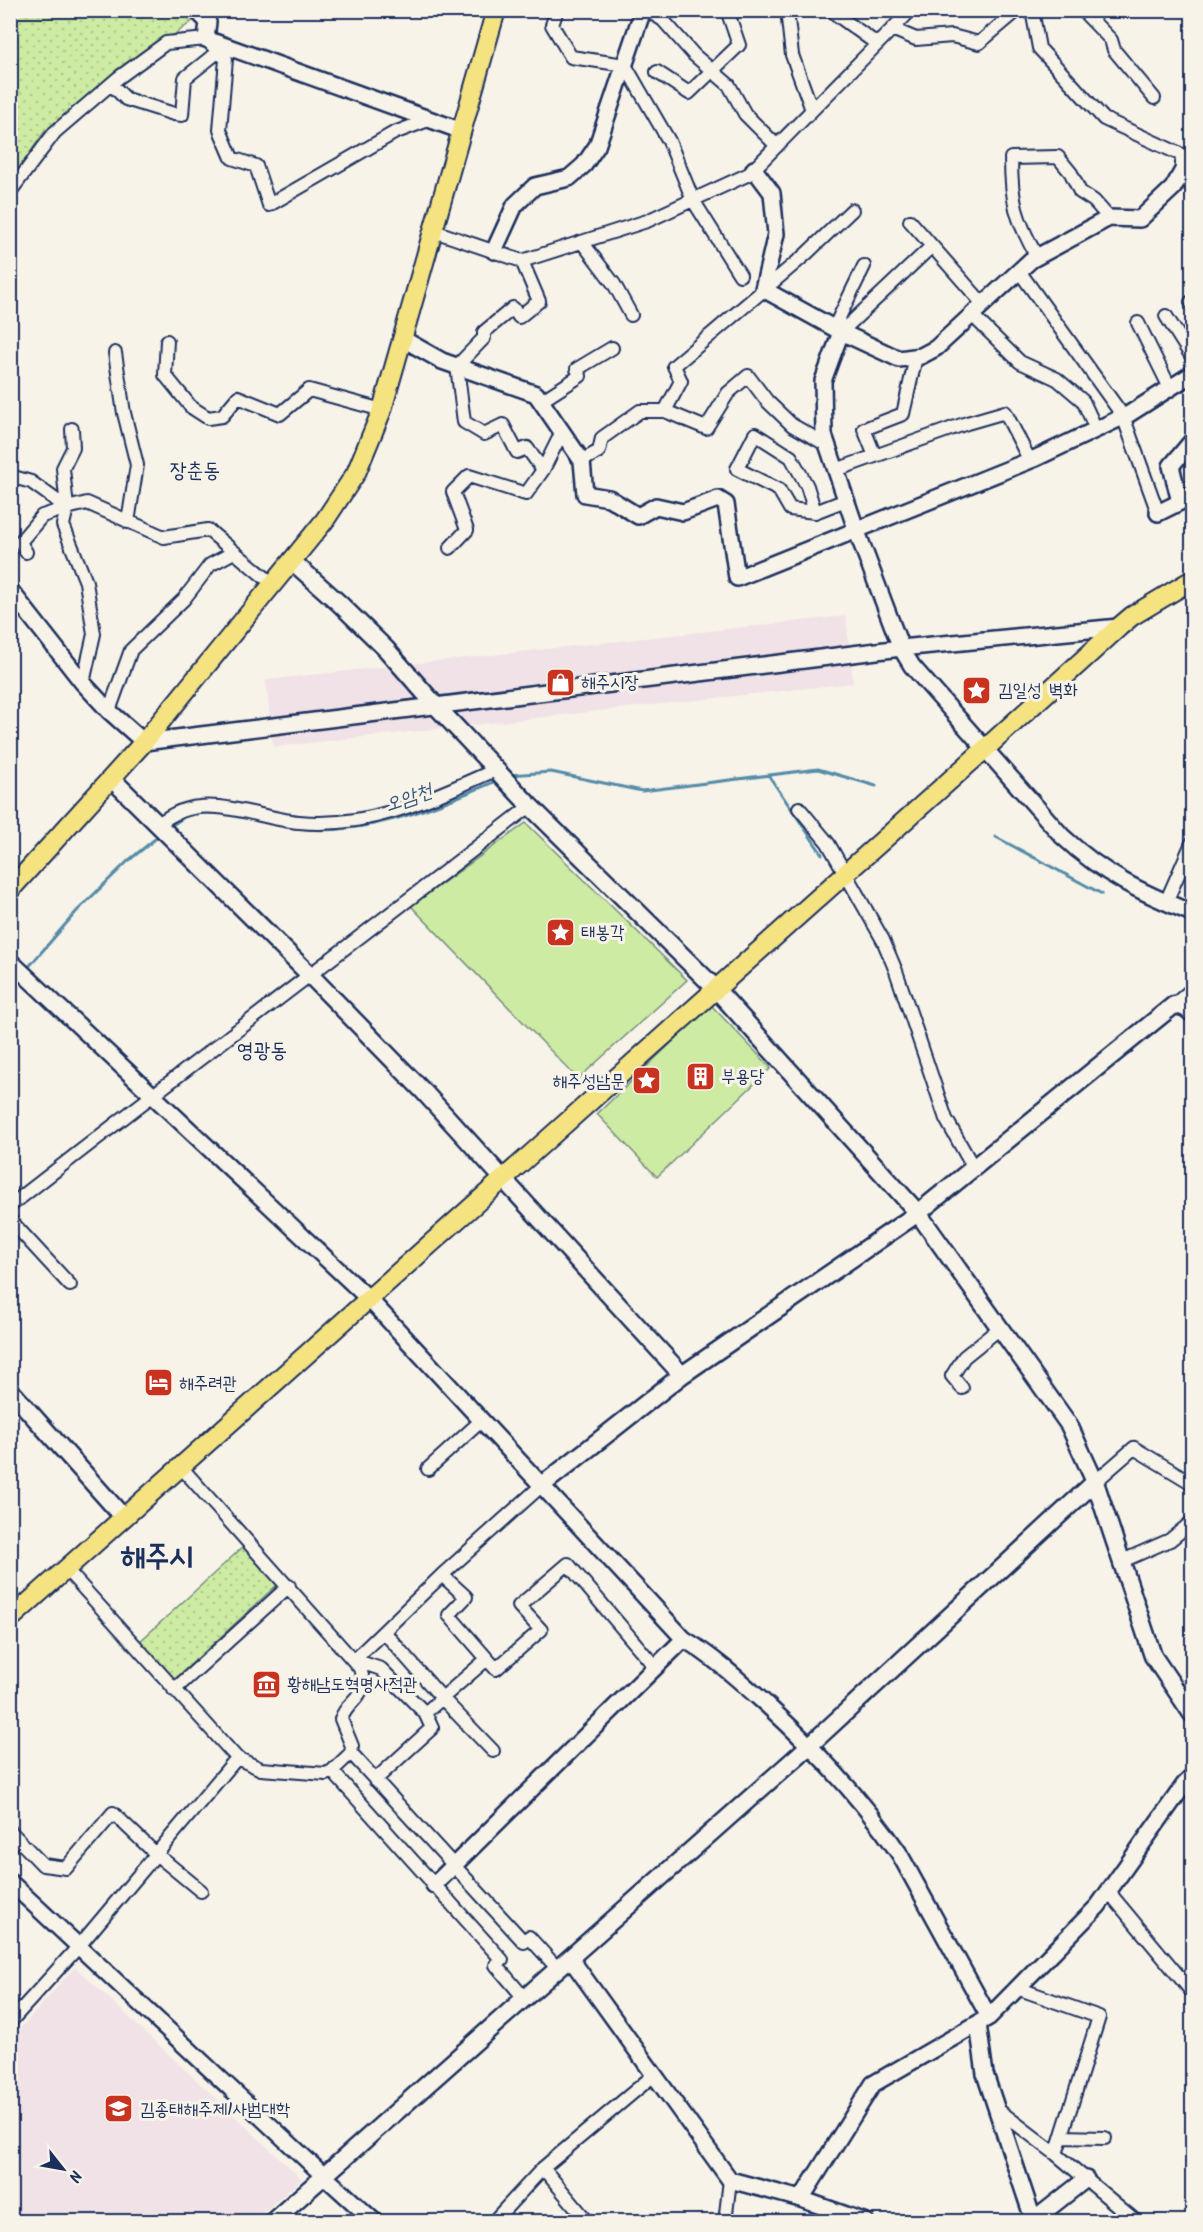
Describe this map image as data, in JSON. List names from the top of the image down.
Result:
{
  "districts": ["장춘동", "영광동", "해주시"],
  "water": ["오암천"],
  "places": {
    "shop": ["해주시장"],
    "place": ["김일성 벽화", "태봉각", "해주성남문"],
    "building": ["부용당"],
    "hotel": ["해주려관"],
    "museum": ["황해남도혁명사적관"],
    "school or university": ["김종태해주제1사범대학"]
  },
  "north": "bottom right"
}
